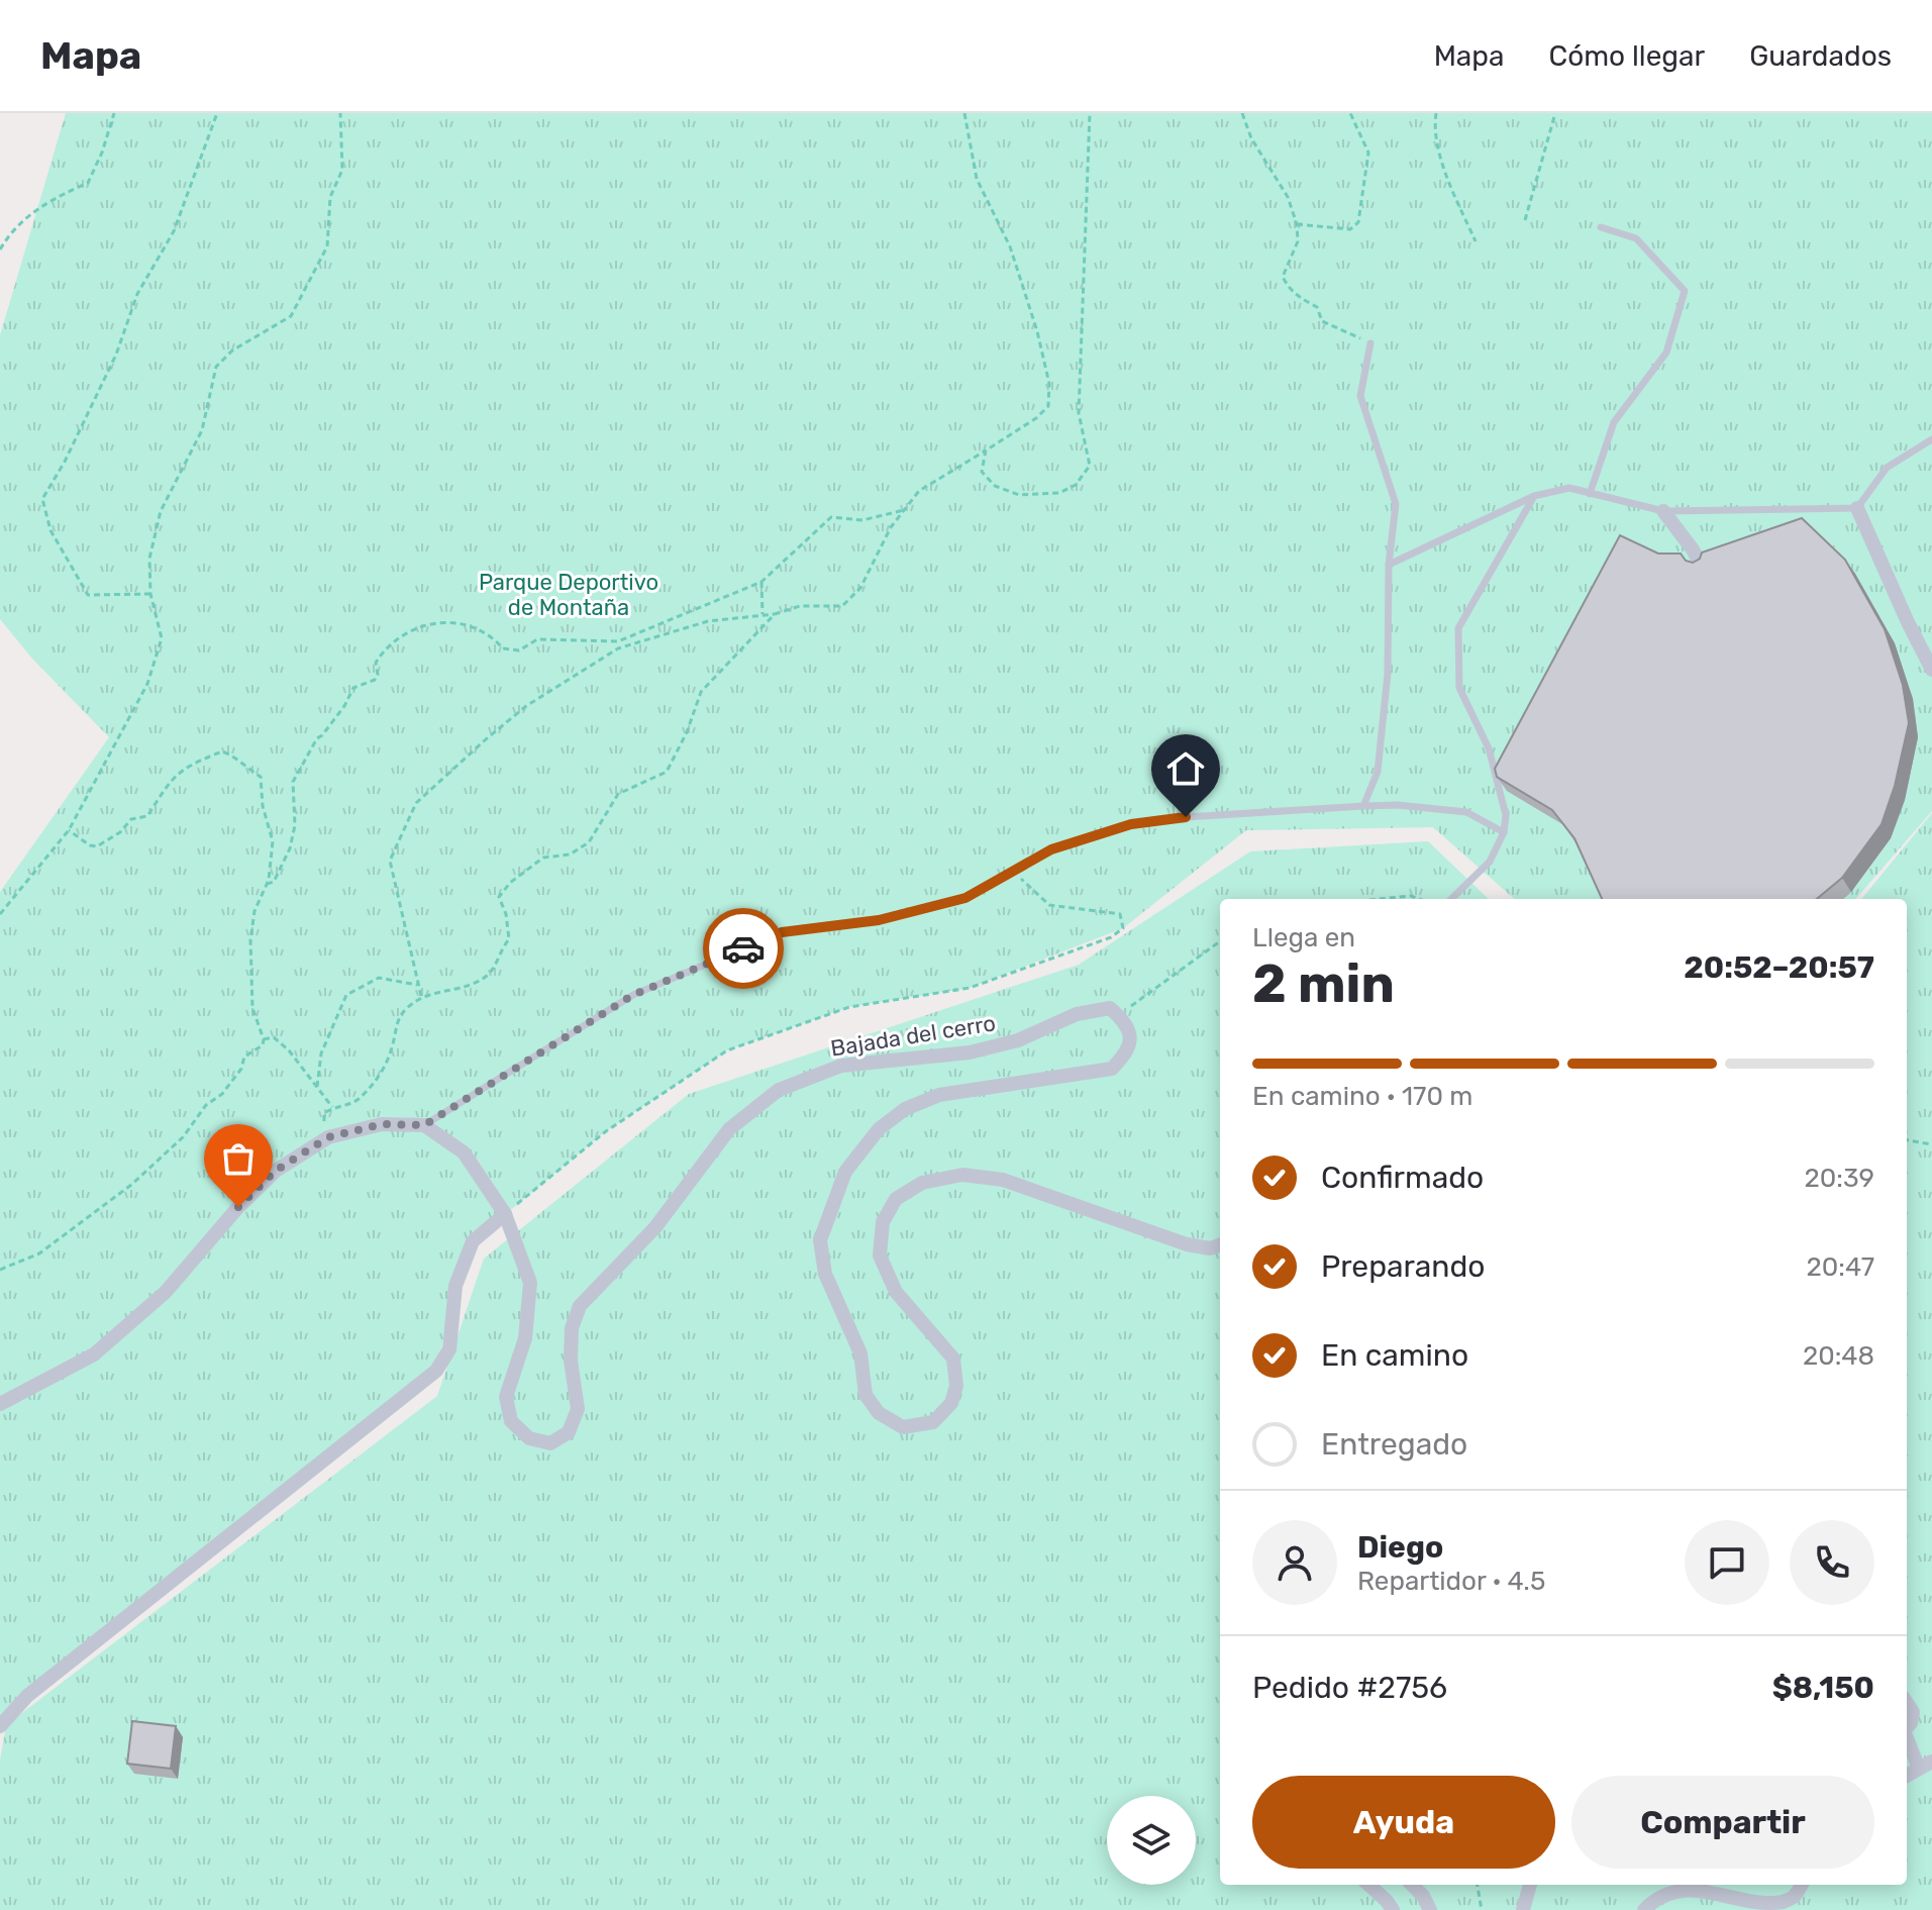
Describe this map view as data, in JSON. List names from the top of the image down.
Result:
{
  "streets": {
    "street": ["Bajada del cerro"]
  },
  "parks": ["Parque Deportivo de Montaña"],
  "page": {
    "header": "Mapa",
    "nav": ["Mapa", "Cómo llegar", "Guardados"],
    "heading": ["2 min", "Llega en", "20:52–20:57"],
    "panel": [
      "Diego",
      "Repartidor · 4.5",
      "Pedido #2756",
      "$8,150"
    ],
    "bar": "En camino · 170 m",
    "list": [
      ["Confirmado", "20:39"],
      ["Preparando", "20:47"],
      ["En camino", "20:48"],
      "Entregado"
    ],
    "buttons": ["Ayuda", "Compartir"]
  }
}
